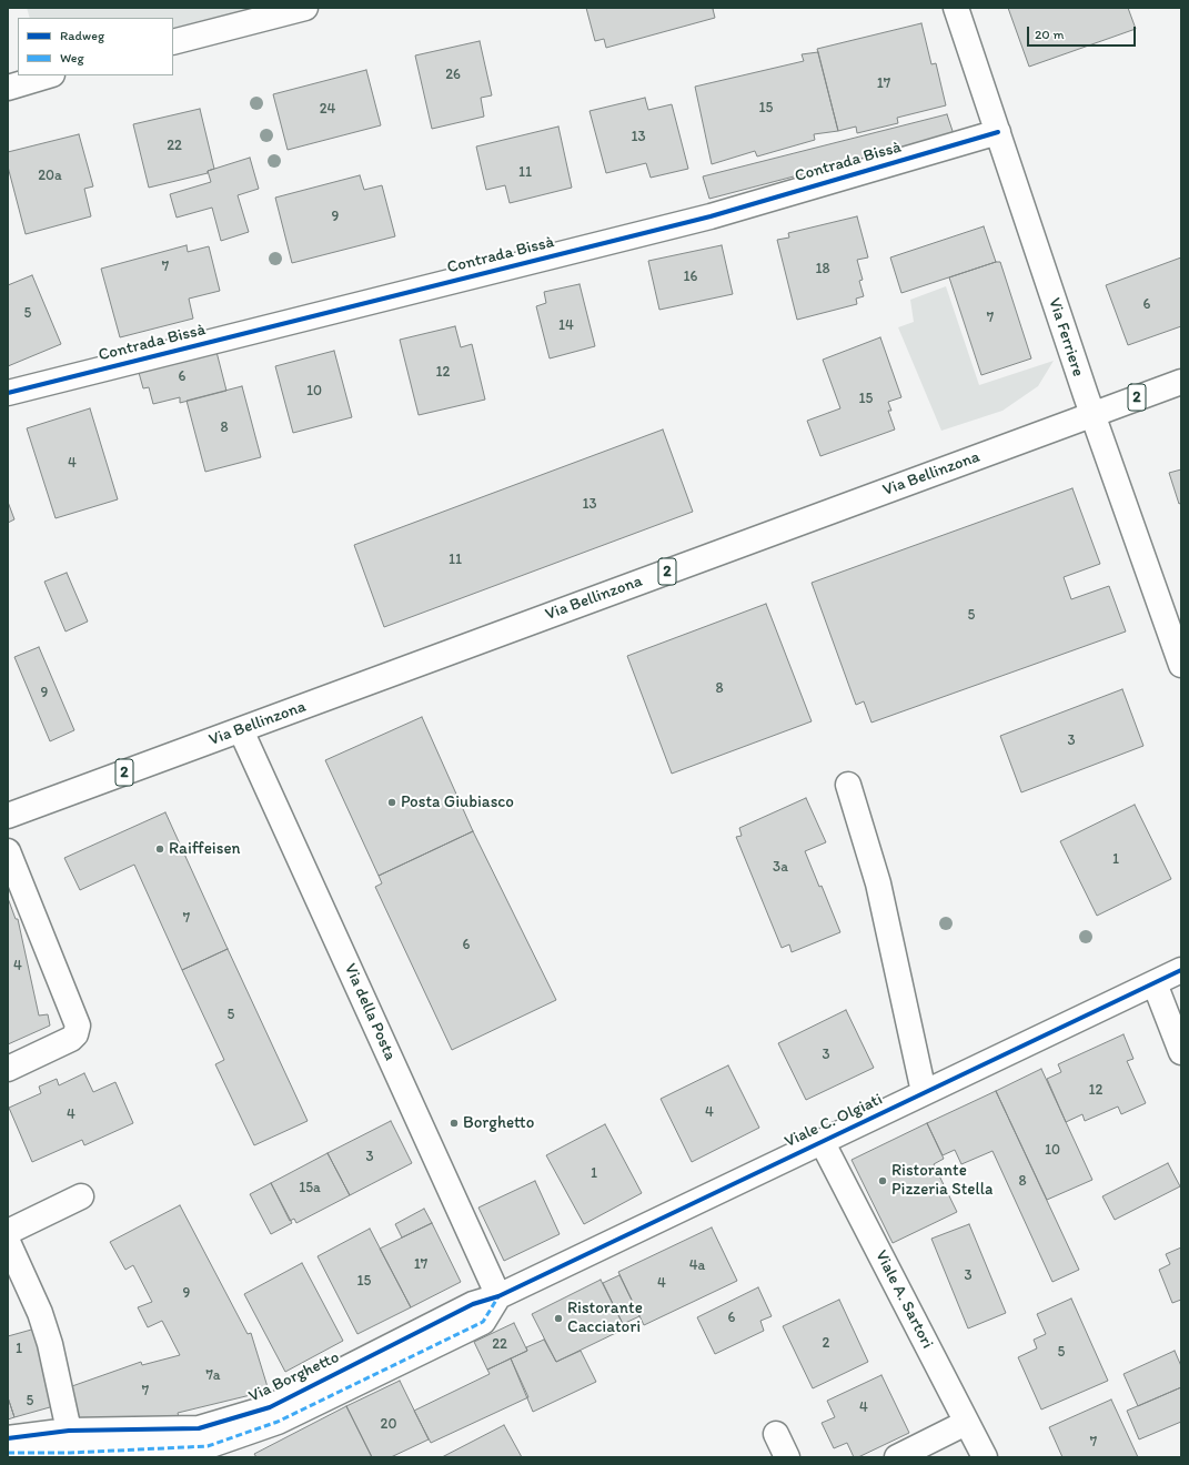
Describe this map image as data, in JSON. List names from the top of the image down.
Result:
{
  "streets": {
    "street": [
      "Contrada Bissà",
      "Via Ferriere",
      "2",
      "Via Bellinzona",
      "Via della Posta",
      "Viale C. Olgiati",
      "Viale A. Sartori",
      "Via Borghetto"
    ]
  },
  "crossings": [
    ["Contrada Bissà", "Via Ferriere"],
    ["Via Ferriere", "Via Bellinzona"],
    ["Via Bellinzona", "Via della Posta"],
    ["Via della Posta", "Viale C. Olgiati"],
    ["Via della Posta", "Via Borghetto"],
    ["Viale C. Olgiati", "Viale A. Sartori"],
    ["Viale C. Olgiati", "Via Borghetto"]
  ],
  "places": [
    "Posta Giubiasco",
    "Raiffeisen",
    "Borghetto",
    "Ristorante Pizzeria Stella",
    "Ristorante Cacciatori"
  ],
  "house_numbers": [
    "26",
    "17",
    "15",
    "24",
    "13",
    "22",
    "11",
    "20a",
    "9",
    "7",
    "18",
    "16",
    "6",
    "5",
    "7",
    "14",
    "12",
    "6",
    "10",
    "15",
    "8",
    "4",
    "13",
    "11",
    "5",
    "8",
    "9",
    "3",
    "1",
    "3a",
    "7",
    "6",
    "4",
    "5",
    "3",
    "12",
    "4",
    "4",
    "10",
    "3",
    "1",
    "8",
    "15a",
    "17",
    "4a",
    "3",
    "15",
    "4",
    "9",
    "6",
    "2",
    "22",
    "1",
    "5",
    "7a",
    "7",
    "5",
    "4",
    "20",
    "7"
  ],
  "legend": ["Radweg", "Weg"],
  "scale_bar": "20 m"
}
